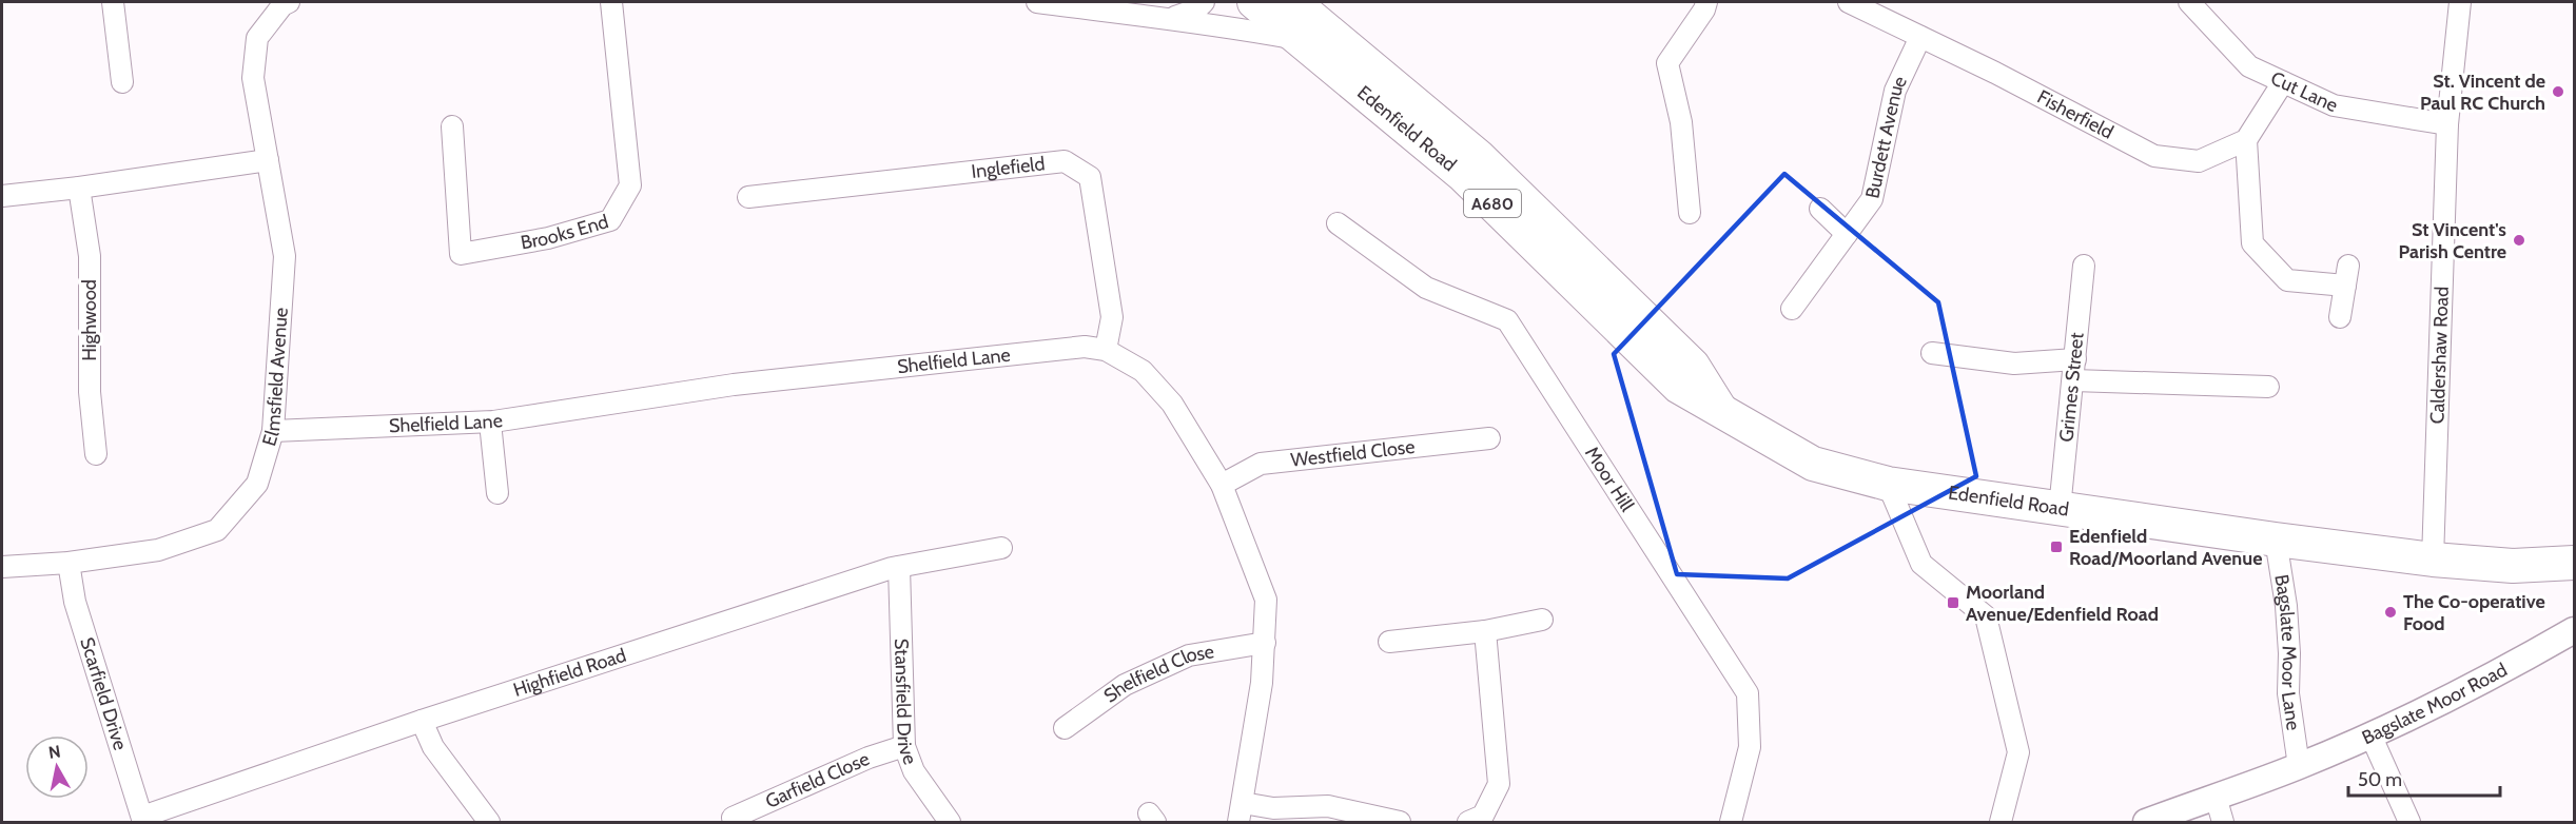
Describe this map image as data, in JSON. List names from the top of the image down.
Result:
{
  "streets": {
    "main road": ["Edenfield Road", "A680"],
    "street": [
      "Cut Lane",
      "Fisherfield",
      "Burdett Avenue",
      "Inglefield",
      "Brooks End",
      "Highwood",
      "Caldershaw Road",
      "Shelfield Lane",
      "Elmsfield Avenue",
      "Grimes Street",
      "Westfield Close",
      "Moor Hill",
      "Bagslate Moor Lane",
      "Highfield Road",
      "Shelfield Close",
      "Scarfield Drive",
      "Stansfield Drive",
      "Bagslate Moor Road",
      "Garfield Close"
    ]
  },
  "crossings": [
    ["Cut Lane", "Caldershaw Road"],
    ["Fisherfield", "Burdett Avenue"],
    ["Edenfield Road", "Caldershaw Road"],
    ["Edenfield Road", "Grimes Street"],
    ["Edenfield Road", "Bagslate Moor Lane"],
    ["Inglefield", "Shelfield Lane"],
    ["Shelfield Lane", "Elmsfield Avenue"],
    ["Shelfield Lane", "Westfield Close"],
    ["Shelfield Lane", "Shelfield Close"],
    ["Elmsfield Avenue", "Scarfield Drive"],
    ["Bagslate Moor Lane", "Bagslate Moor Road"],
    ["Highfield Road", "Scarfield Drive"],
    ["Highfield Road", "Stansfield Drive"],
    ["Stansfield Drive", "Garfield Close"]
  ],
  "places": {
    "other": ["St. Vincent de Paul RC Church", "St Vincent's Parish Centre", "The Co-operative Food"],
    "transit": ["Edenfield Road/Moorland Avenue", "Moorland Avenue/Edenfield Road"]
  },
  "scale_bar": "50 m",
  "north": "top"
}
